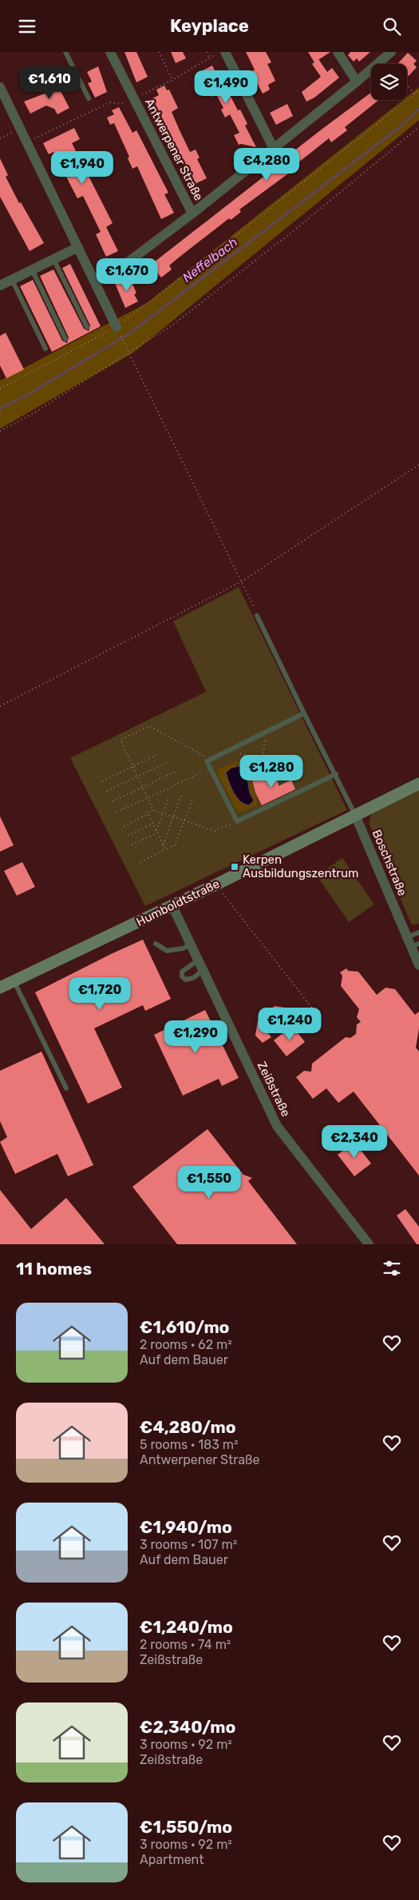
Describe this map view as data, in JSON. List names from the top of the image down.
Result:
{
  "streets": {
    "street": [
      "Antwerpener Straße",
      "Boschstraße",
      "Humboldtstraße",
      "Zeißstraße"
    ]
  },
  "crossings": [
    ["Boschstraße", "Humboldtstraße"],
    ["Humboldtstraße", "Zeißstraße"]
  ],
  "water": ["Neffelbach"],
  "places": {
    "transit": ["Kerpen Ausbildungszentrum"]
  },
  "page": {
    "header": "Keyplace",
    "price": [
      "€1,610",
      "€1,490",
      "€4,280",
      "€1,940",
      "€1,670",
      "€1,280",
      "€1,720",
      "€1,240",
      "€1,290",
      "€2,340",
      "€1,550"
    ],
    "heading": "11 homes",
    "list": [
      {
        "name": "€1,610/mo",
        "note": "2 rooms · 62 m² · Auf dem Bauer"
      },
      {
        "name": "€4,280/mo",
        "note": "5 rooms · 183 m² · Antwerpener Straße"
      },
      {
        "name": "€1,940/mo",
        "note": "3 rooms · 107 m² · Auf dem Bauer"
      },
      {
        "name": "€1,240/mo",
        "note": "2 rooms · 74 m² · Zeißstraße"
      },
      {
        "name": "€2,340/mo",
        "note": "3 rooms · 92 m² · Zeißstraße"
      },
      {
        "name": "€1,550/mo",
        "note": "3 rooms · 92 m² · Apartment"
      }
    ]
  }
}
